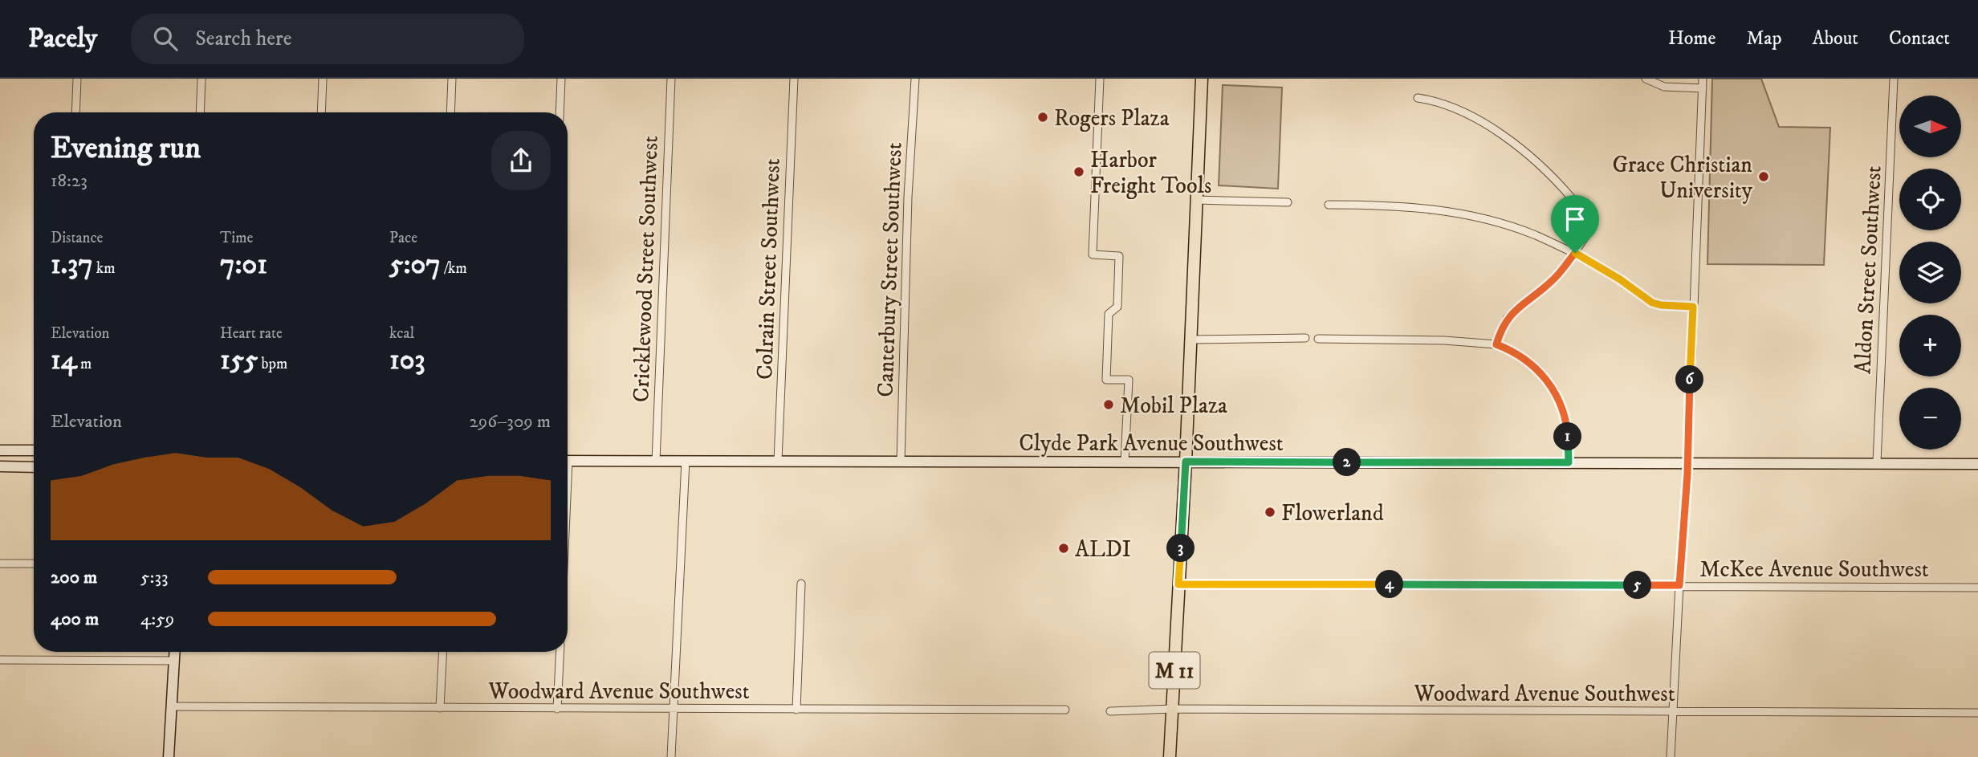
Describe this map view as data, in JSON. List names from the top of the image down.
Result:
{
  "streets": {
    "main road": ["Clyde Park Avenue Southwest", "M 11"],
    "street": [
      "Cricklewood Street Southwest",
      "Colrain Street Southwest",
      "Canterbury Street Southwest",
      "Aldon Street Southwest",
      "McKee Avenue Southwest",
      "Woodward Avenue Southwest"
    ]
  },
  "crossings": [
    ["Cricklewood Street Southwest", "Clyde Park Avenue Southwest"],
    ["Colrain Street Southwest", "Clyde Park Avenue Southwest"],
    ["Canterbury Street Southwest", "Clyde Park Avenue Southwest"],
    ["Aldon Street Southwest", "Clyde Park Avenue Southwest"],
    ["Clyde Park Avenue Southwest", "M 11"],
    ["McKee Avenue Southwest", "M 11"],
    ["M 11", "Woodward Avenue Southwest"]
  ],
  "places": [
    "Rogers Plaza",
    "Harbor Freight Tools",
    "Grace Christian University",
    "Mobil Plaza",
    "Flowerland",
    "ALDI"
  ],
  "north": "right",
  "page": {
    "header": "Pacely",
    "search": "Search here",
    "nav": [
      "Home",
      "Map",
      "About",
      "Contact"
    ],
    "map_buttons": ["+", "−"],
    "heading": ["Evening run", "18:23"],
    "stats": [
      ["Distance", "1.37 km"],
      ["Time", "7:01"],
      ["Pace", "5:07 /km"],
      ["Elevation", "14 m"],
      ["Heart rate", "155 bpm"],
      ["kcal", "103"]
    ],
    "pins": [
      "6",
      "1",
      "2",
      "3",
      "4",
      "5"
    ],
    "chart": ["Elevation", "296–309 m"],
    "list": [
      {
        "name": "200 m",
        "note": "5:33"
      },
      {
        "name": "400 m",
        "note": "4:59"
      }
    ]
  }
}
